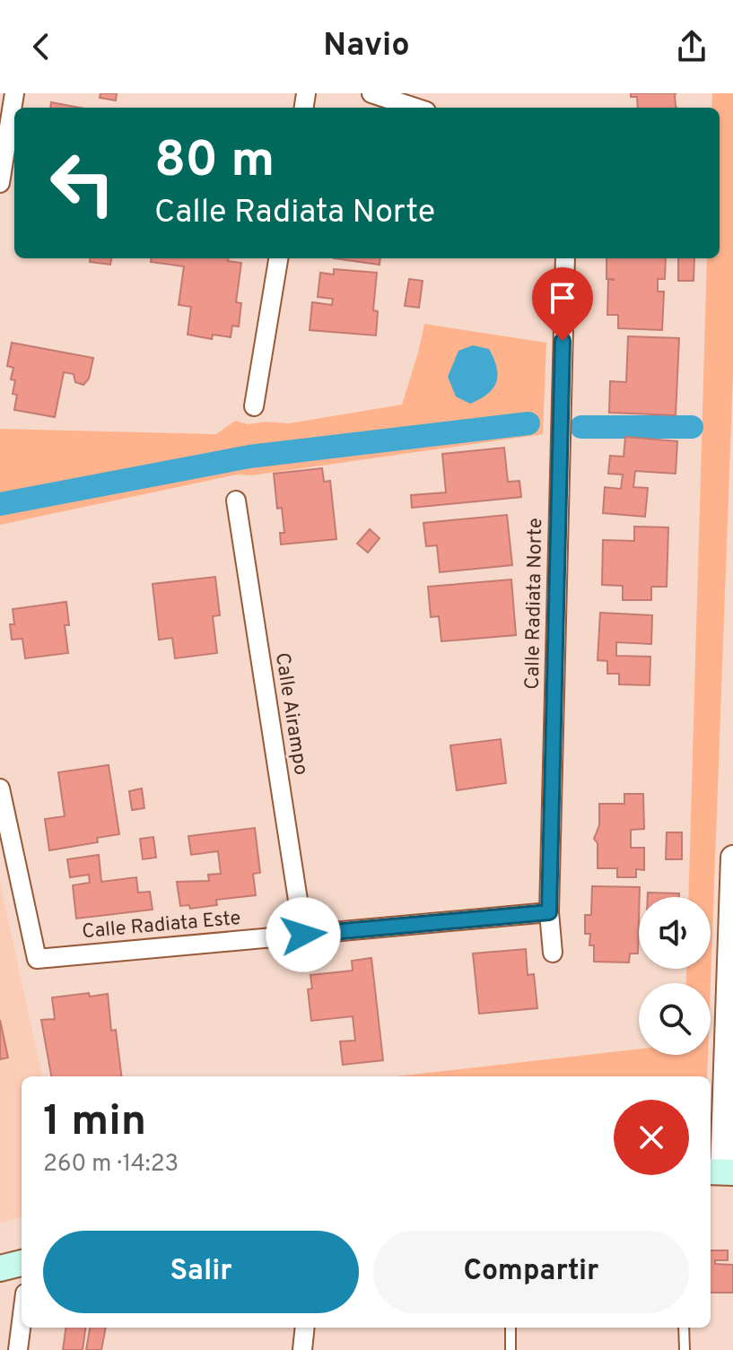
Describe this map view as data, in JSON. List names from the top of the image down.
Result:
{
  "streets": {
    "street": ["Calle Radiata Norte", "Calle Airampo", "Calle Radiata Este"]
  },
  "crossings": [
    ["Calle Radiata Norte", "Calle Radiata Este"],
    ["Calle Airampo", "Calle Radiata Este"]
  ],
  "page": {
    "header": "Navio",
    "turn": ["80 m", "Calle Radiata Norte"],
    "heading": ["1 min", "260 m · 14:23"],
    "buttons": ["Salir", "Compartir"]
  }
}
